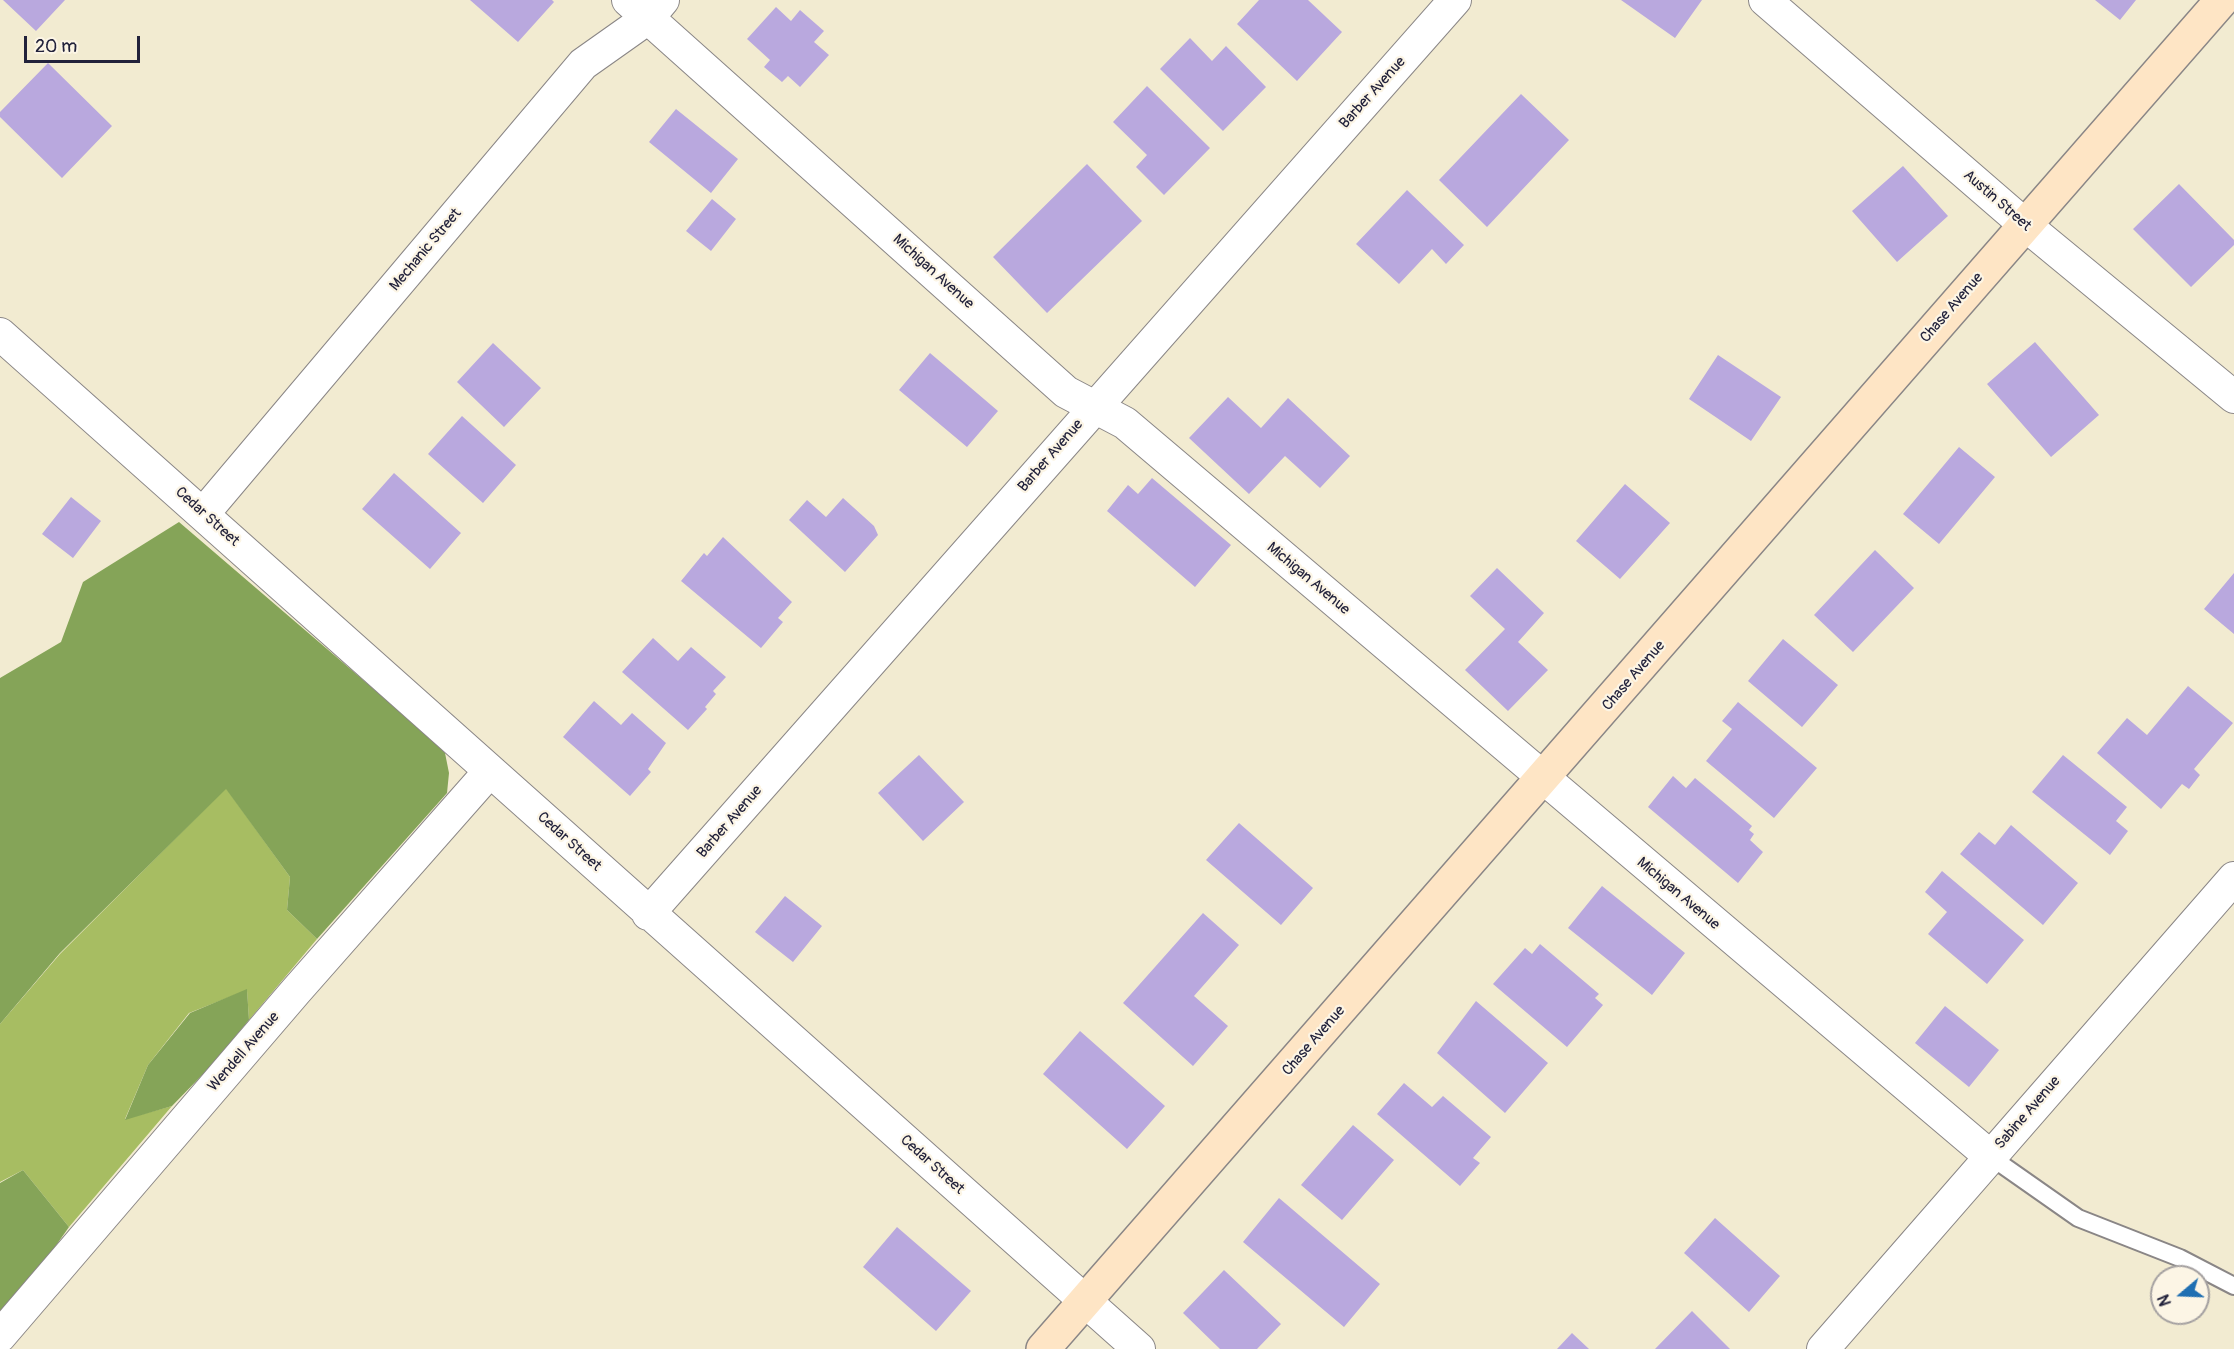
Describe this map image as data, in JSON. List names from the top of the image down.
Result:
{
  "streets": {
    "street": [
      "Barber Avenue",
      "Austin Street",
      "Mechanic Street",
      "Michigan Avenue",
      "Chase Avenue",
      "Cedar Street",
      "Wendell Avenue",
      "Sabine Avenue"
    ]
  },
  "crossings": [
    ["Barber Avenue", "Michigan Avenue"],
    ["Barber Avenue", "Cedar Street"],
    ["Austin Street", "Chase Avenue"],
    ["Mechanic Street", "Michigan Avenue"],
    ["Mechanic Street", "Cedar Street"],
    ["Michigan Avenue", "Chase Avenue"],
    ["Michigan Avenue", "Sabine Avenue"],
    ["Chase Avenue", "Cedar Street"],
    ["Cedar Street", "Wendell Avenue"]
  ],
  "scale_bar": "20 m",
  "north": "left"
}
